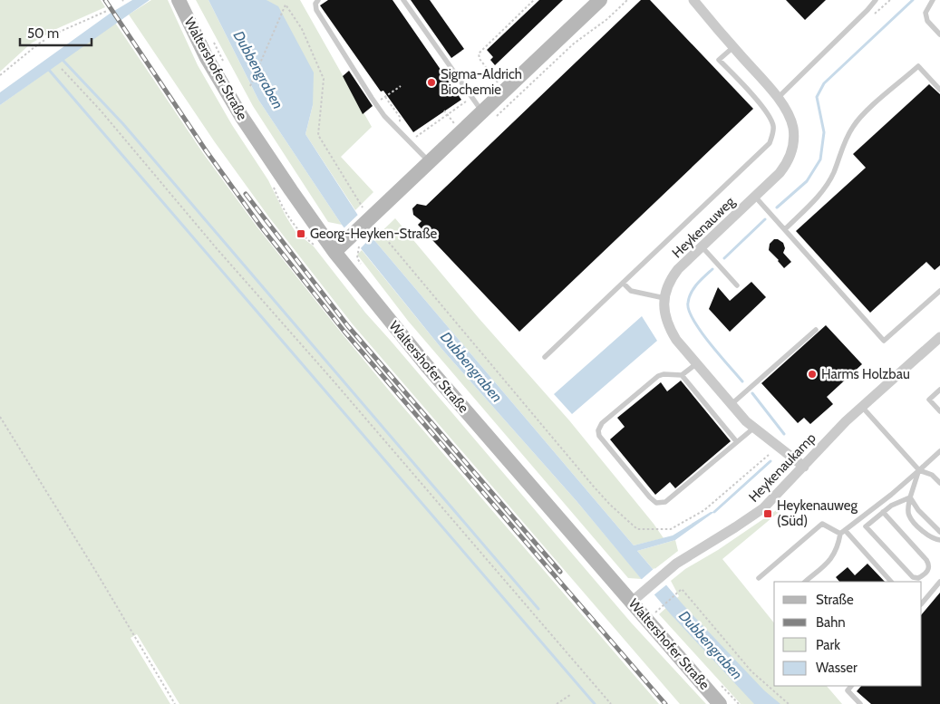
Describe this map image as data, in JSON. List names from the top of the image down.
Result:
{
  "streets": {
    "main road": ["Waltershofer Straße"],
    "street": ["Heykenauweg", "Heykenaukamp"]
  },
  "crossings": [
    ["Waltershofer Straße", "Heykenaukamp"],
    ["Heykenauweg", "Heykenaukamp"]
  ],
  "water": ["Dubbengraben"],
  "places": {
    "other": ["Sigma-Aldrich Biochemie", "Harms Holzbau"],
    "transit": ["Georg-Heyken-Straße", "Heykenauweg (Süd)"]
  },
  "legend": [
    "Straße",
    "Bahn",
    "Park",
    "Wasser"
  ],
  "scale_bar": "50 m"
}
